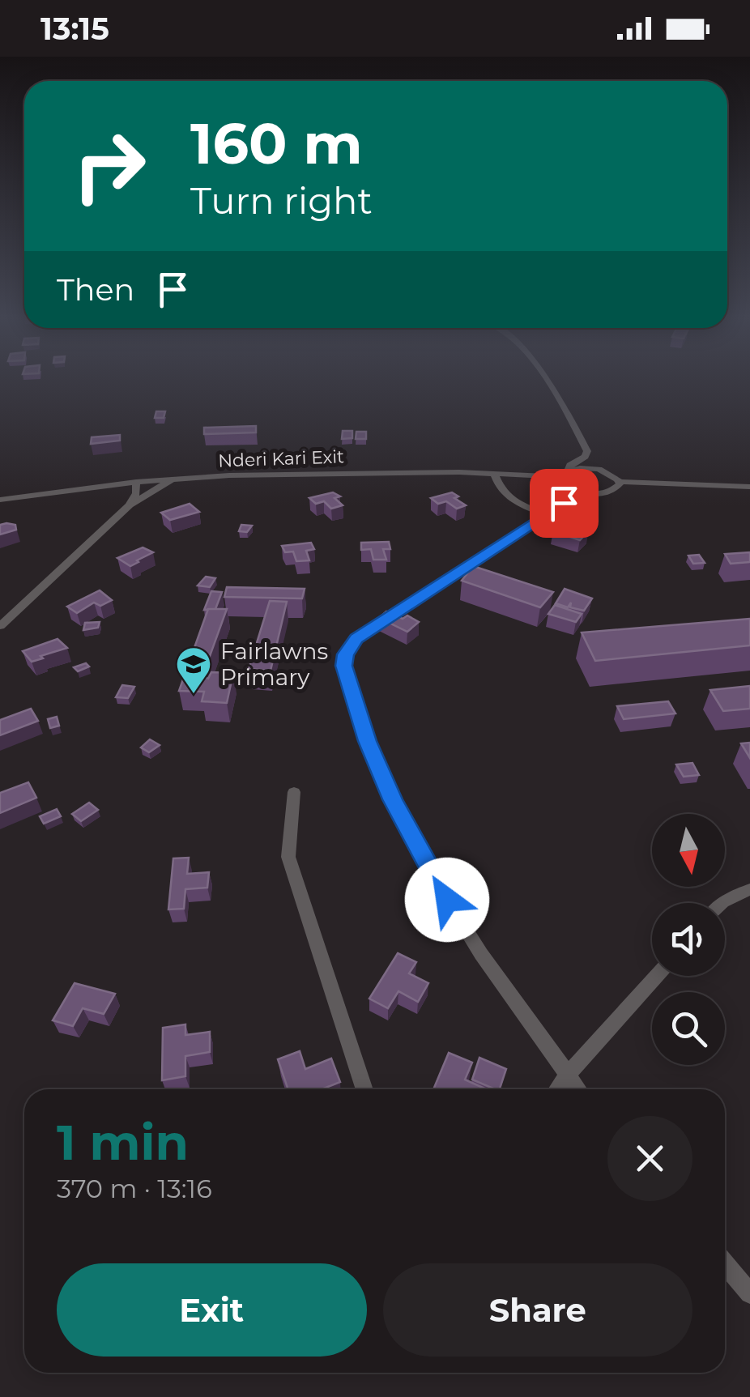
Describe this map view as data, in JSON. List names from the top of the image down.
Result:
{
  "streets": {
    "street": ["Nderi Kari Exit"]
  },
  "places": {
    "school or university": ["Fairlawns Primary"]
  },
  "north": "bottom",
  "page": {
    "status": "13:15",
    "turn": ["160 m", "Turn right"],
    "then": "Then",
    "heading": ["1 min", "370 m · 13:16"],
    "buttons": ["Exit", "Share"]
  }
}
